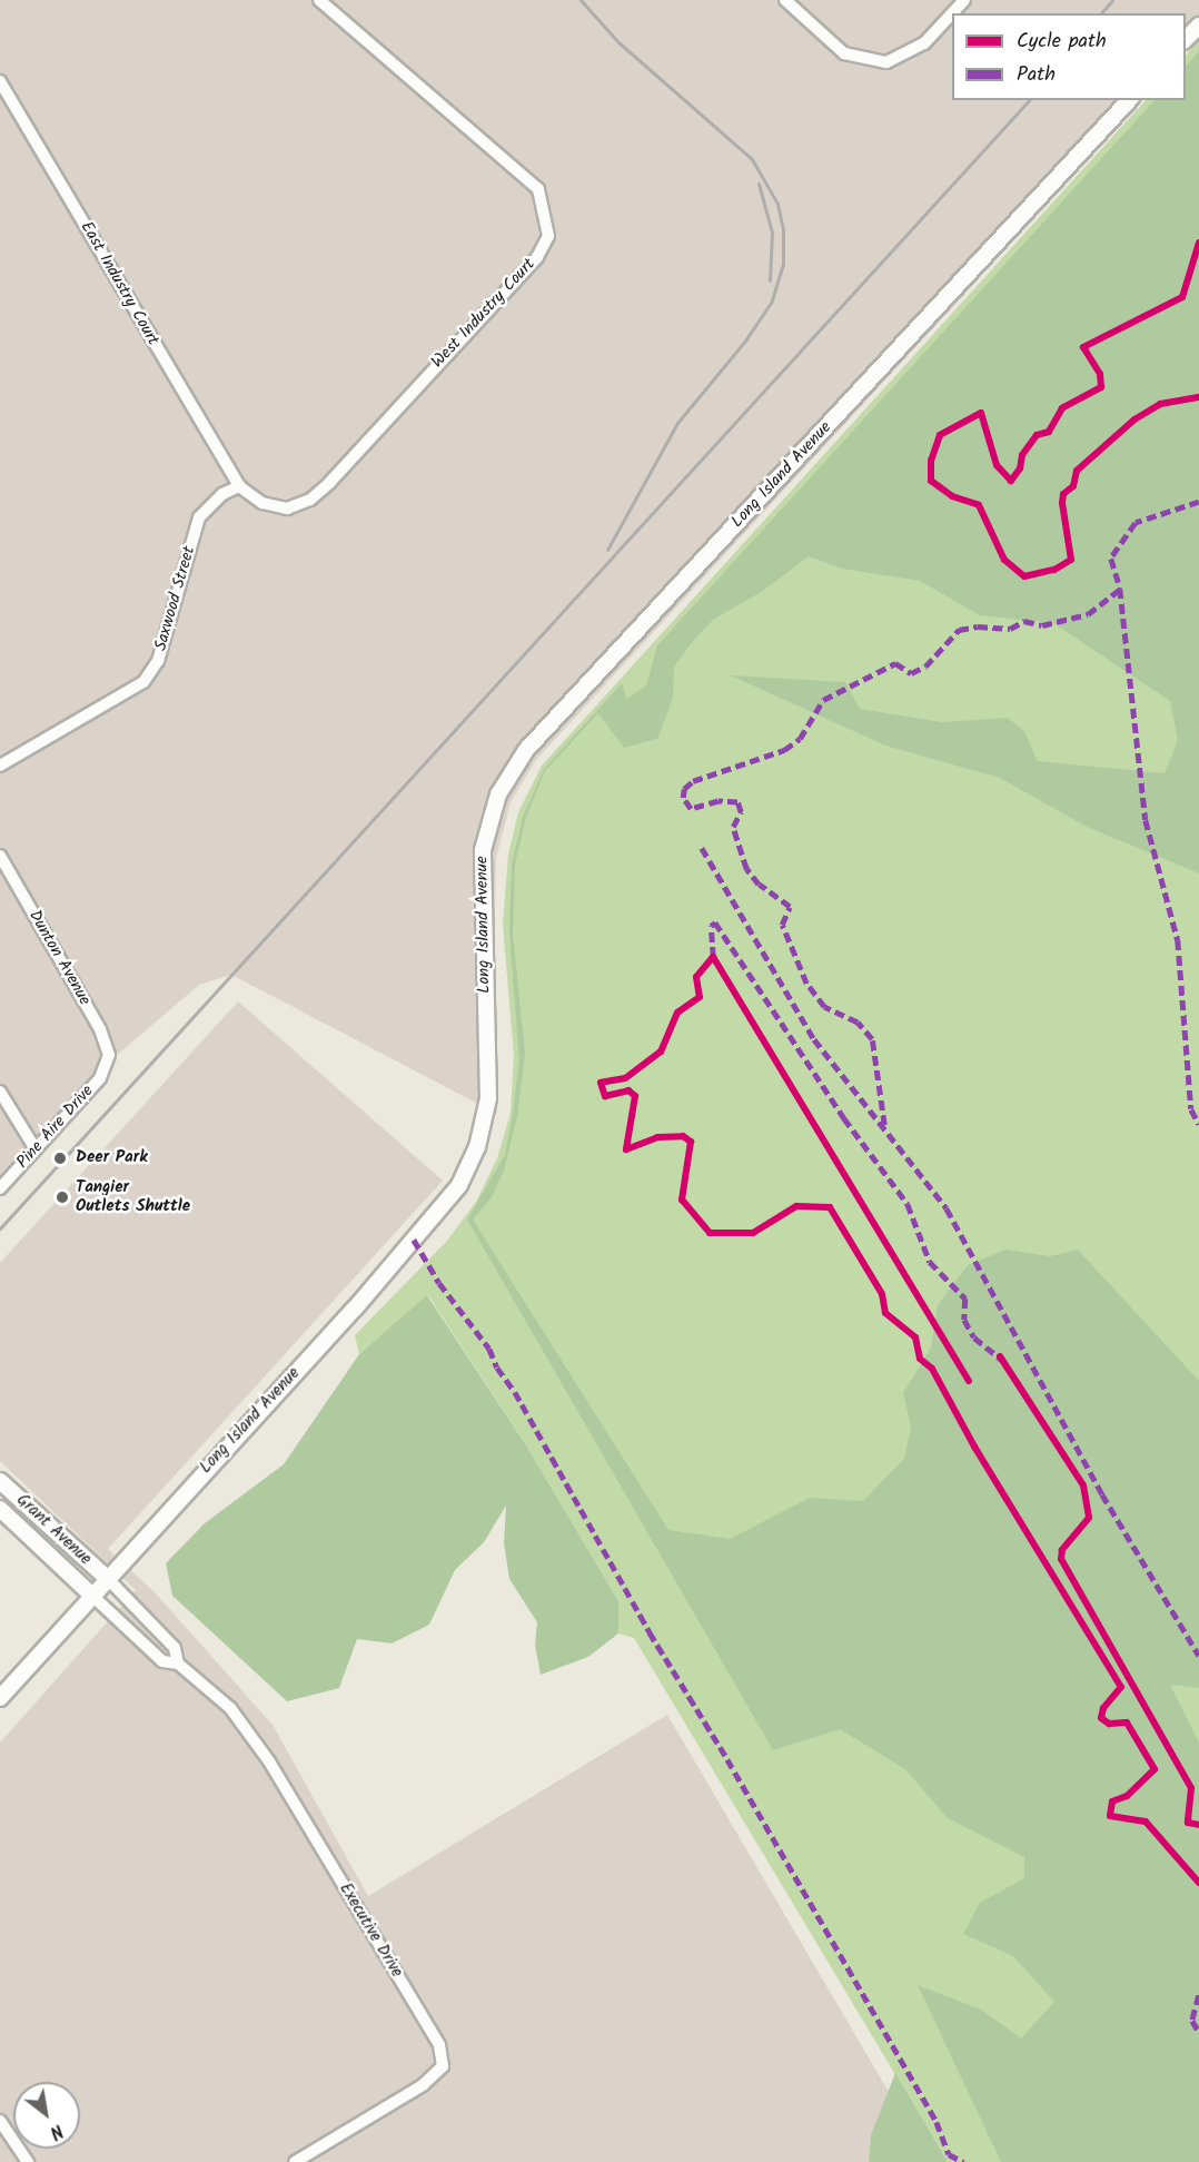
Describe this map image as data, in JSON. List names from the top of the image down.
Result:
{
  "streets": {
    "street": [
      "East Industry Court",
      "West Industry Court",
      "Long Island Avenue",
      "Saxwood Street",
      "Dunton Avenue",
      "Pine Aire Drive",
      "Grant Avenue",
      "Executive Drive"
    ]
  },
  "crossings": [
    ["East Industry Court", "West Industry Court"],
    ["East Industry Court", "Saxwood Street"],
    ["West Industry Court", "Saxwood Street"],
    ["Long Island Avenue", "Grant Avenue"],
    ["Long Island Avenue", "Executive Drive"],
    ["Dunton Avenue", "Pine Aire Drive"],
    ["Grant Avenue", "Executive Drive"]
  ],
  "places": ["Deer Park", "Tangier Outlets Shuttle"],
  "legend": ["Cycle path", "Path"],
  "north": "bottom right"
}
